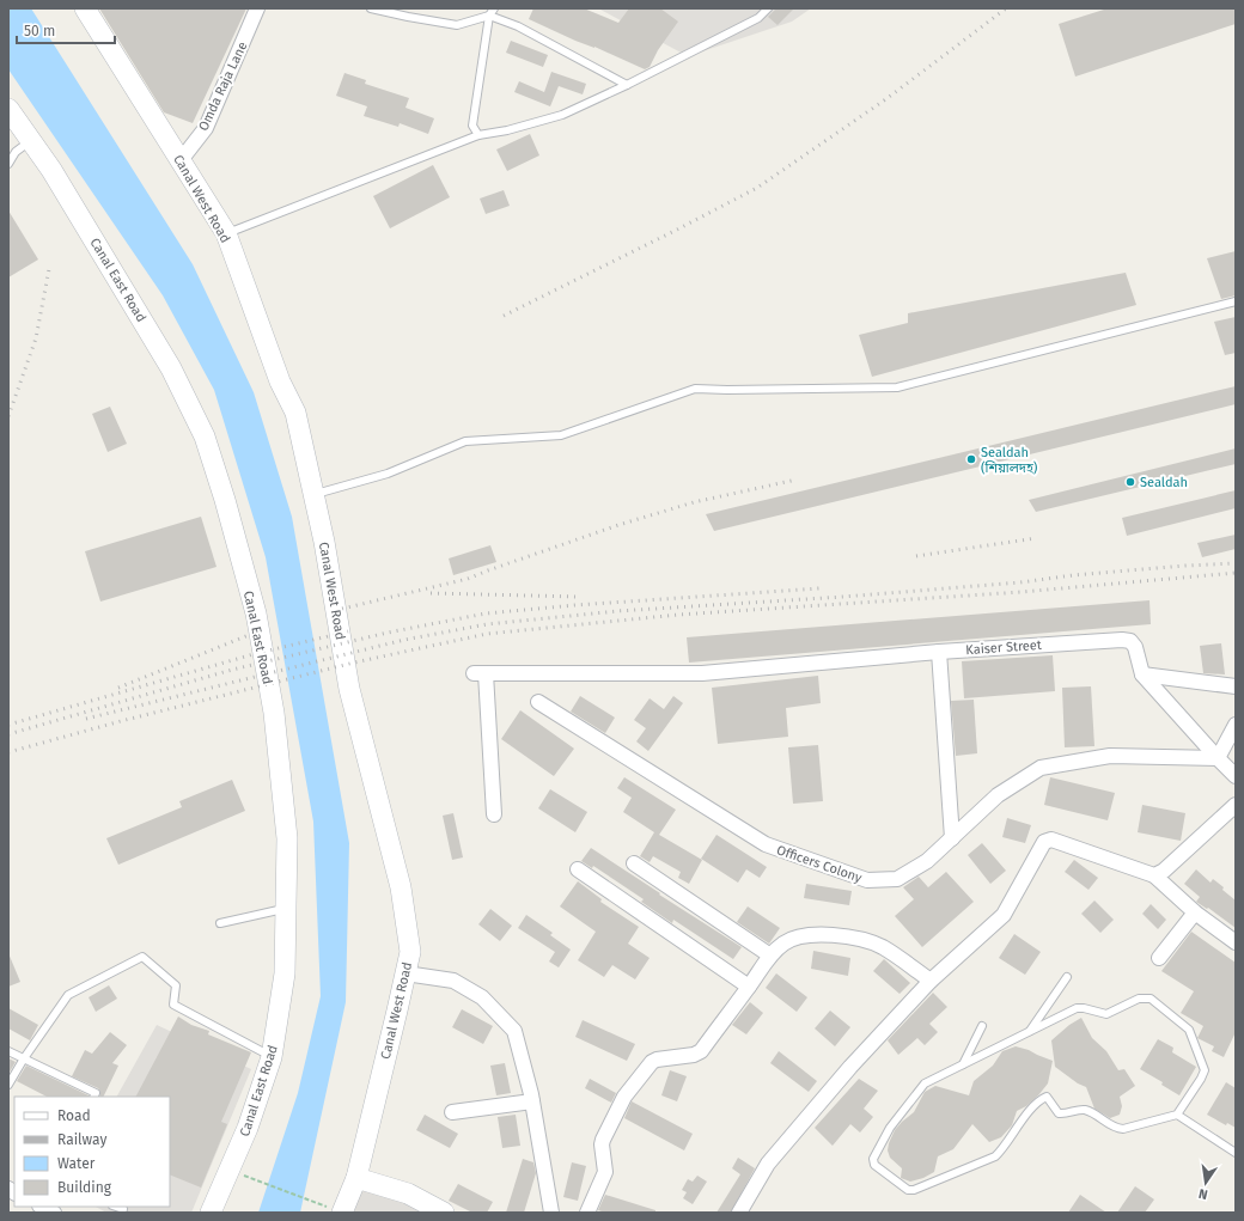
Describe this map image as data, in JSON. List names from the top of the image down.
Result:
{
  "streets": {
    "street": [
      "Omda Raja Lane",
      "Canal West Road",
      "Canal East Road",
      "Kaiser Street",
      "Officers Colony"
    ]
  },
  "crossings": [
    ["Omda Raja Lane", "Canal West Road"],
    ["Kaiser Street", "Officers Colony"]
  ],
  "places": ["Sealdah (শিয়ালদহ)", "Sealdah"],
  "legend": [
    "Road",
    "Railway",
    "Water",
    "Building"
  ],
  "scale_bar": "50 m",
  "north": "bottom"
}
